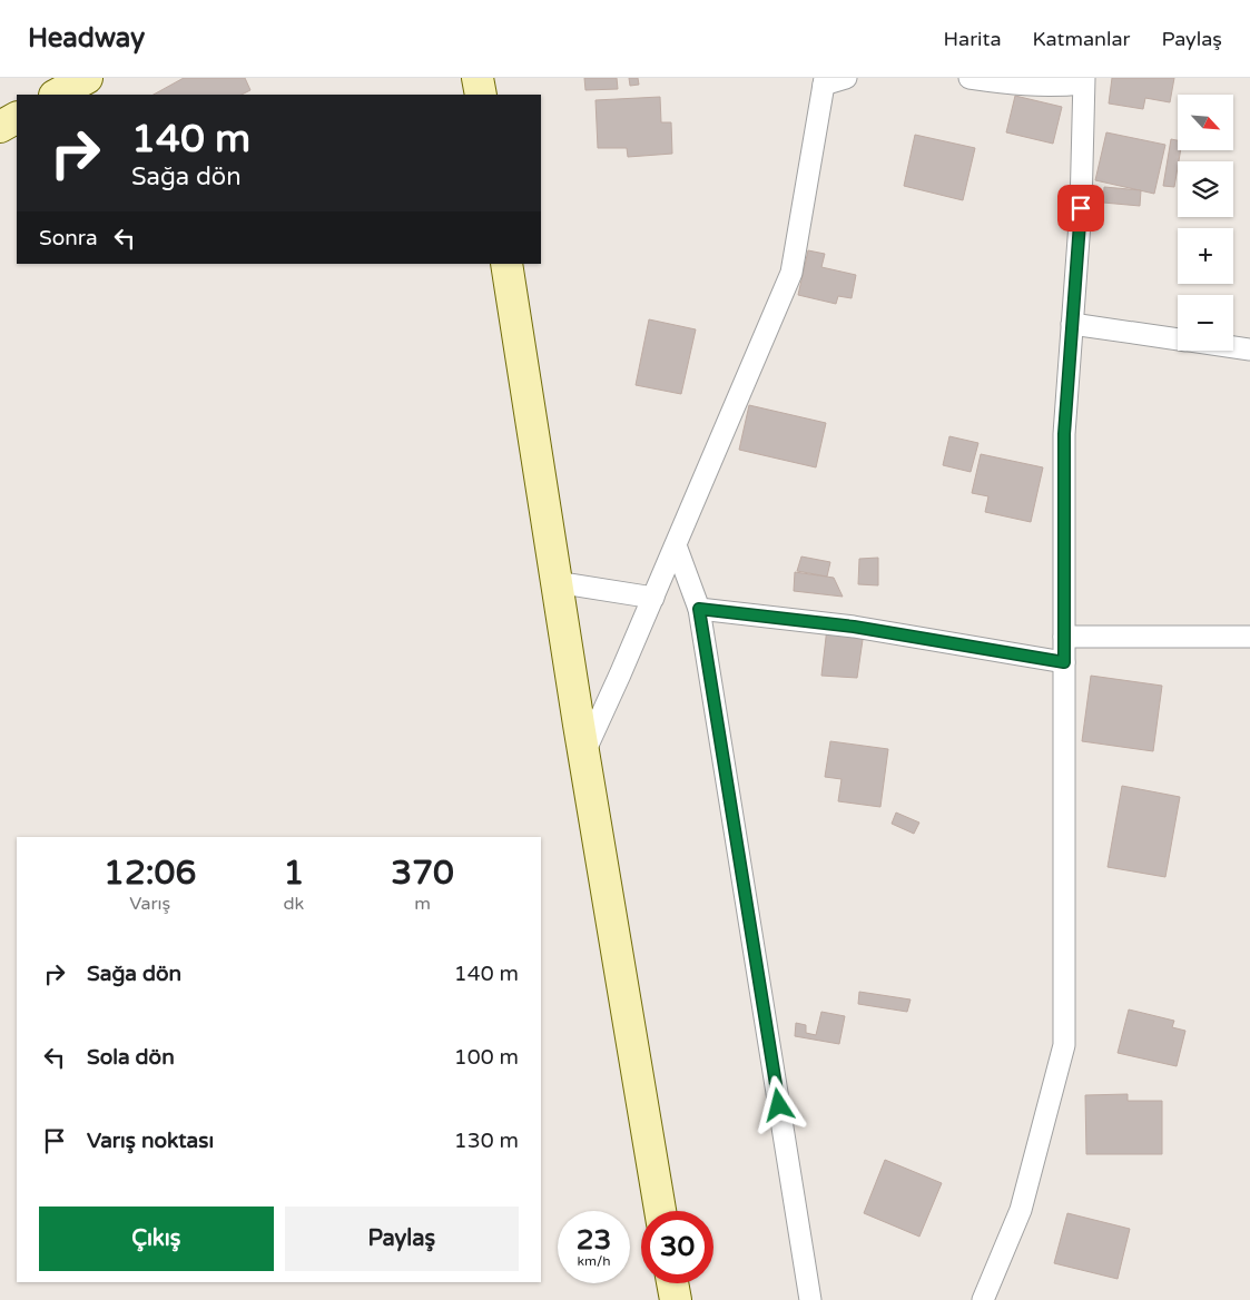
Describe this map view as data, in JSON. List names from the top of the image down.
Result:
{
  "north": "bottom right",
  "page": {
    "header": "Headway",
    "nav": ["Harita", "Katmanlar", "Paylaş"],
    "map_buttons": ["+", "−"],
    "turn": ["140 m", "Sağa dön"],
    "then": "Sonra",
    "eta": [
      "12:06",
      "Varış",
      "1",
      "dk",
      "370",
      "m"
    ],
    "list": [
      {
        "name": "Sağa dön",
        "value": "140 m"
      },
      {
        "name": "Sola dön",
        "value": "100 m"
      },
      {
        "name": "Varış noktası",
        "value": "130 m"
      }
    ],
    "buttons": ["Çıkış", "Paylaş"],
    "speed": "23 km/h",
    "limit": "30"
  }
}
